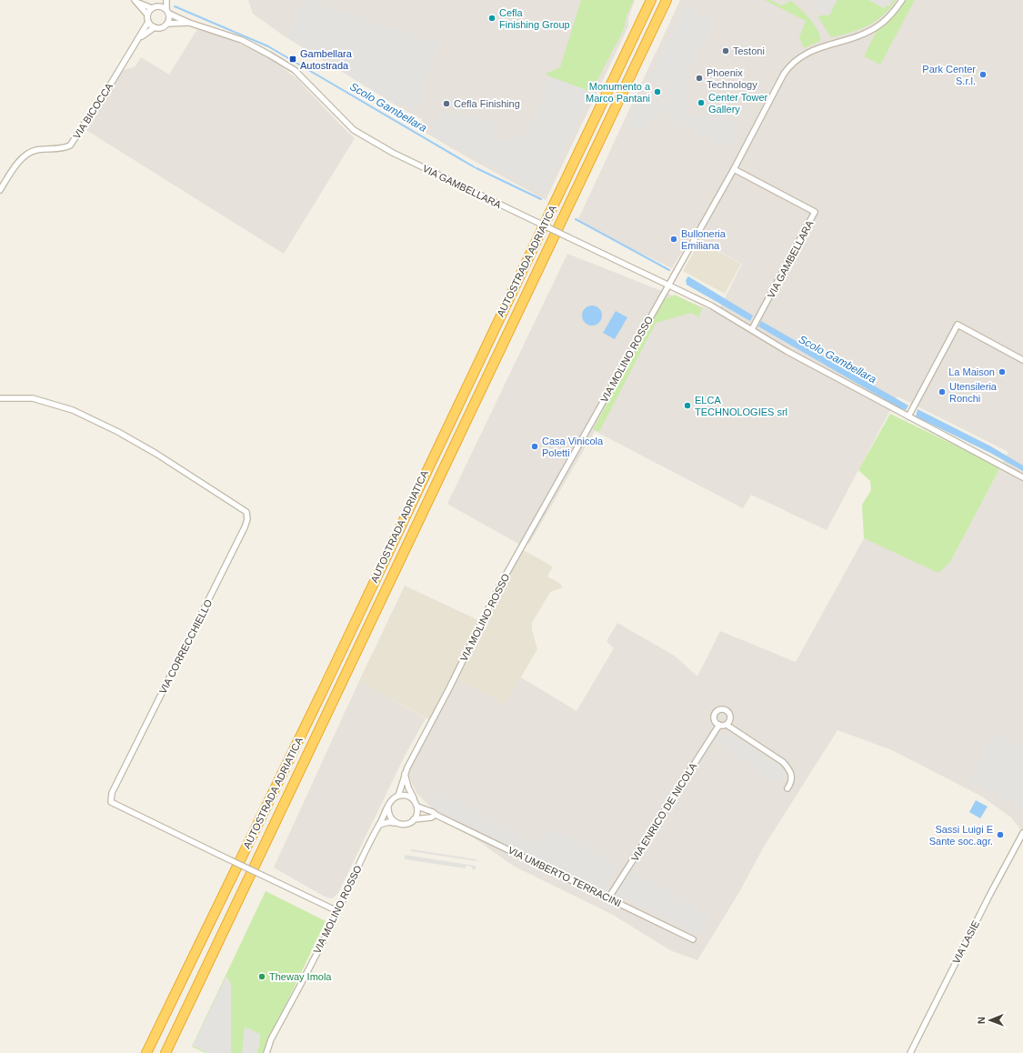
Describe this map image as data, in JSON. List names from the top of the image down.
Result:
{
  "streets": {
    "highway": ["AUTOSTRADA ADRIATICA"],
    "street": [
      "VIA BICOCCA",
      "VIA GAMBELLARA",
      "VIA MOLINO ROSSO",
      "VIA CORRECCHIELLO",
      "VIA ENRICO DE NICOLA",
      "VIA UMBERTO TERRACINI",
      "VIA LASIE"
    ]
  },
  "crossings": [
    ["VIA BICOCCA", "VIA GAMBELLARA"],
    ["VIA GAMBELLARA", "VIA MOLINO ROSSO"],
    ["VIA MOLINO ROSSO", "VIA CORRECCHIELLO"],
    ["VIA MOLINO ROSSO", "VIA UMBERTO TERRACINI"],
    ["VIA ENRICO DE NICOLA", "VIA UMBERTO TERRACINI"]
  ],
  "water": ["Scolo Gambellara"],
  "places": {
    "other": [
      "Cefla Finishing Group",
      "Testoni",
      "Park Center S.r.l.",
      "Phoenix Technology",
      "Monumento a Marco Pantani",
      "Center Tower Gallery",
      "Cefla Finishing",
      "Bulloneria Emiliana",
      "La Maison",
      "Utensileria Ronchi",
      "ELCA TECHNOLOGIES srl",
      "Casa Vinicola Poletti",
      "Sassi Luigi E Sante soc.agr.",
      "Theway Imola"
    ],
    "transit": ["Gambellara Autostrada"]
  },
  "north": "left"
}
